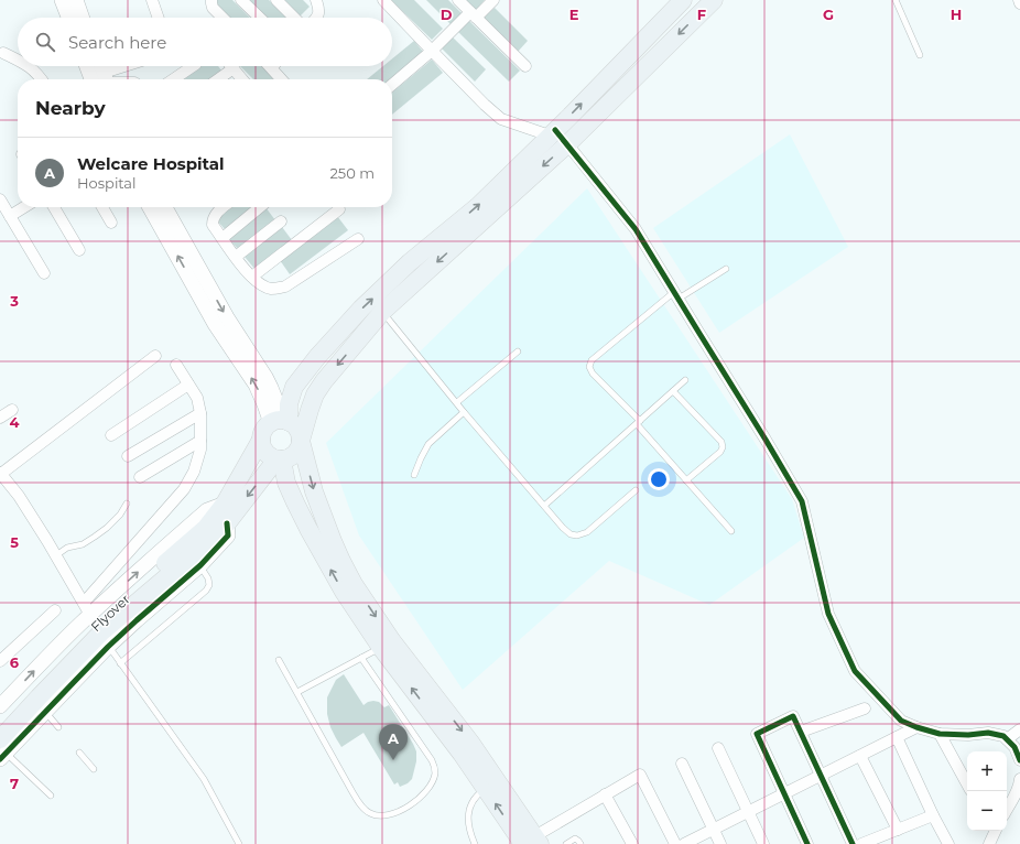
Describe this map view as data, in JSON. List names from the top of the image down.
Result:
{
  "streets": {
    "main road": ["Flyover"]
  },
  "page": {
    "search": "Search here",
    "heading": "Nearby",
    "list": [
      {
        "mark": "A",
        "name": "Welcare Hospital",
        "note": "Hospital",
        "value": "250 m"
      }
    ],
    "pins": "A",
    "map_buttons": ["+", "−"]
  },
  "grid": {
    "columns": [
      "D",
      "E",
      "F",
      "G",
      "H"
    ],
    "rows": [
      "3",
      "4",
      "5",
      "6",
      "7"
    ]
  }
}
